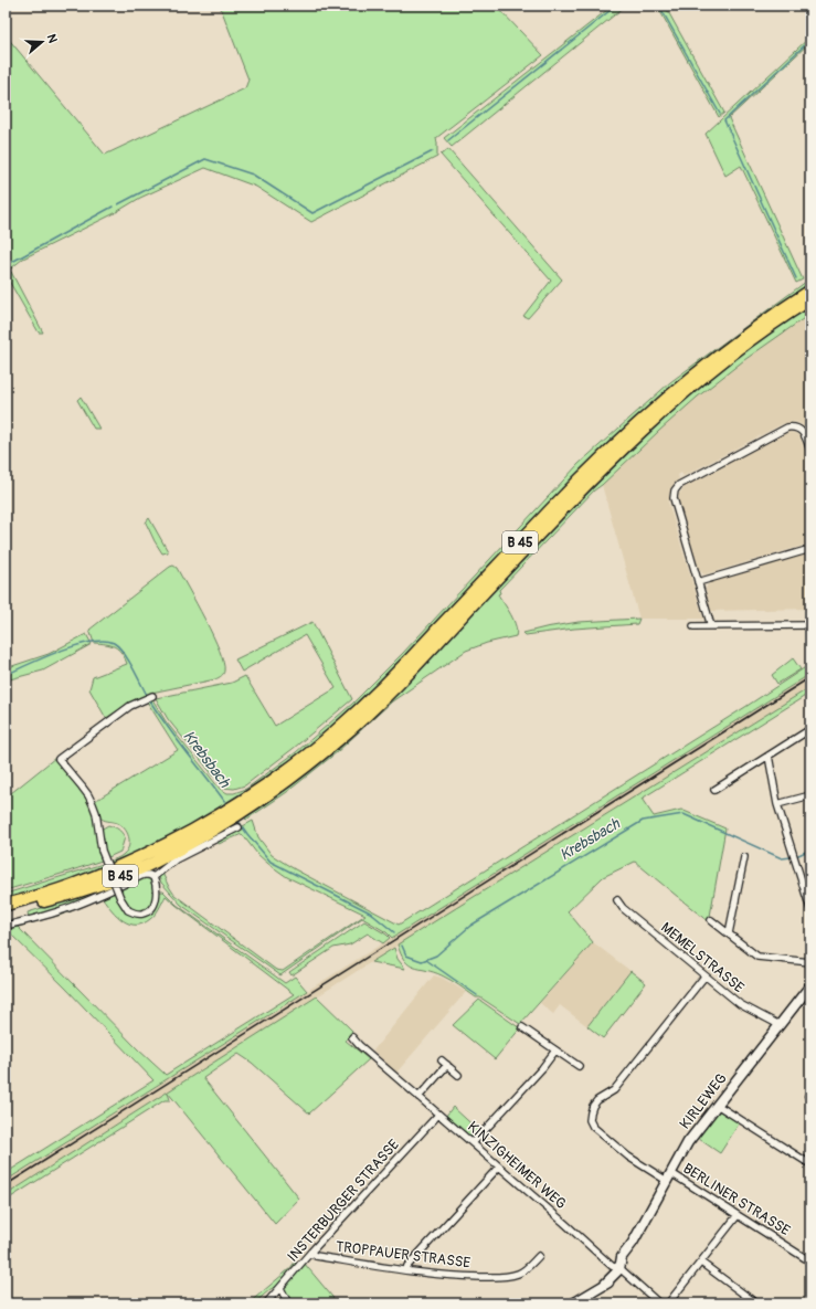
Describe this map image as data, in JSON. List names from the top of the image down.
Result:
{
  "streets": {
    "highway": ["B 45"],
    "street": [
      "MEMELSTRASSE",
      "KIRLEWEG",
      "KINZIGHEIMER WEG",
      "BERLINER STRASSE",
      "INSTERBURGER STRASSE",
      "TROPPAUER STRASSE"
    ]
  },
  "crossings": [
    ["MEMELSTRASSE", "KIRLEWEG"],
    ["MEMELSTRASSE", "BERLINER STRASSE"],
    ["KIRLEWEG", "KINZIGHEIMER WEG"],
    ["KIRLEWEG", "BERLINER STRASSE"],
    ["KINZIGHEIMER WEG", "INSTERBURGER STRASSE"],
    ["INSTERBURGER STRASSE", "TROPPAUER STRASSE"]
  ],
  "water": ["Krebsbach"],
  "north": "right"
}
